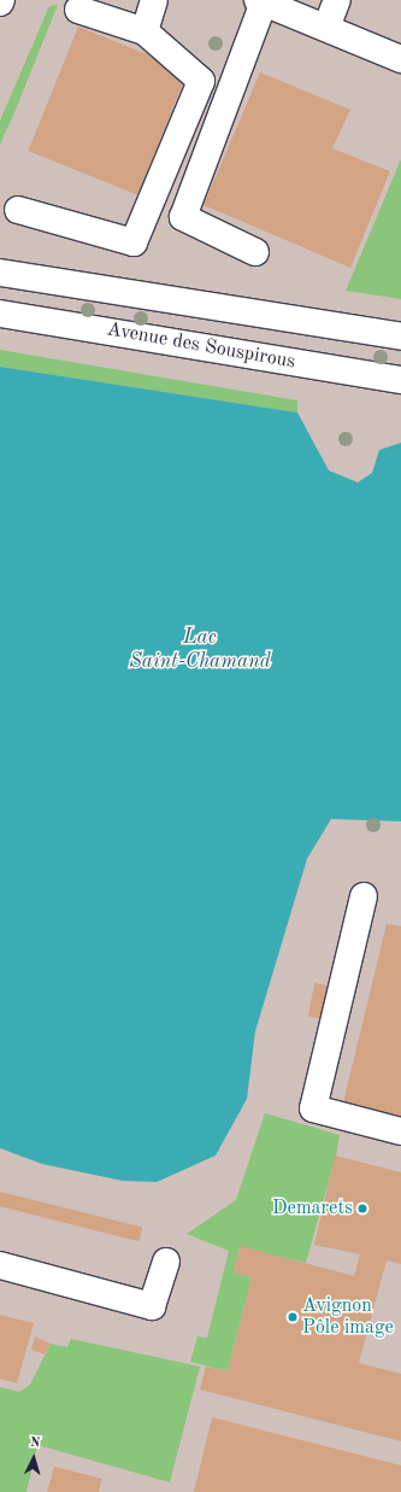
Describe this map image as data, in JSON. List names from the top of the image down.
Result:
{
  "streets": {
    "main road": ["Avenue des Souspirous"]
  },
  "water": ["Lac Saint-Chamand"],
  "places": ["Demarets", "Avignon Pôle image"],
  "north": "top"
}
